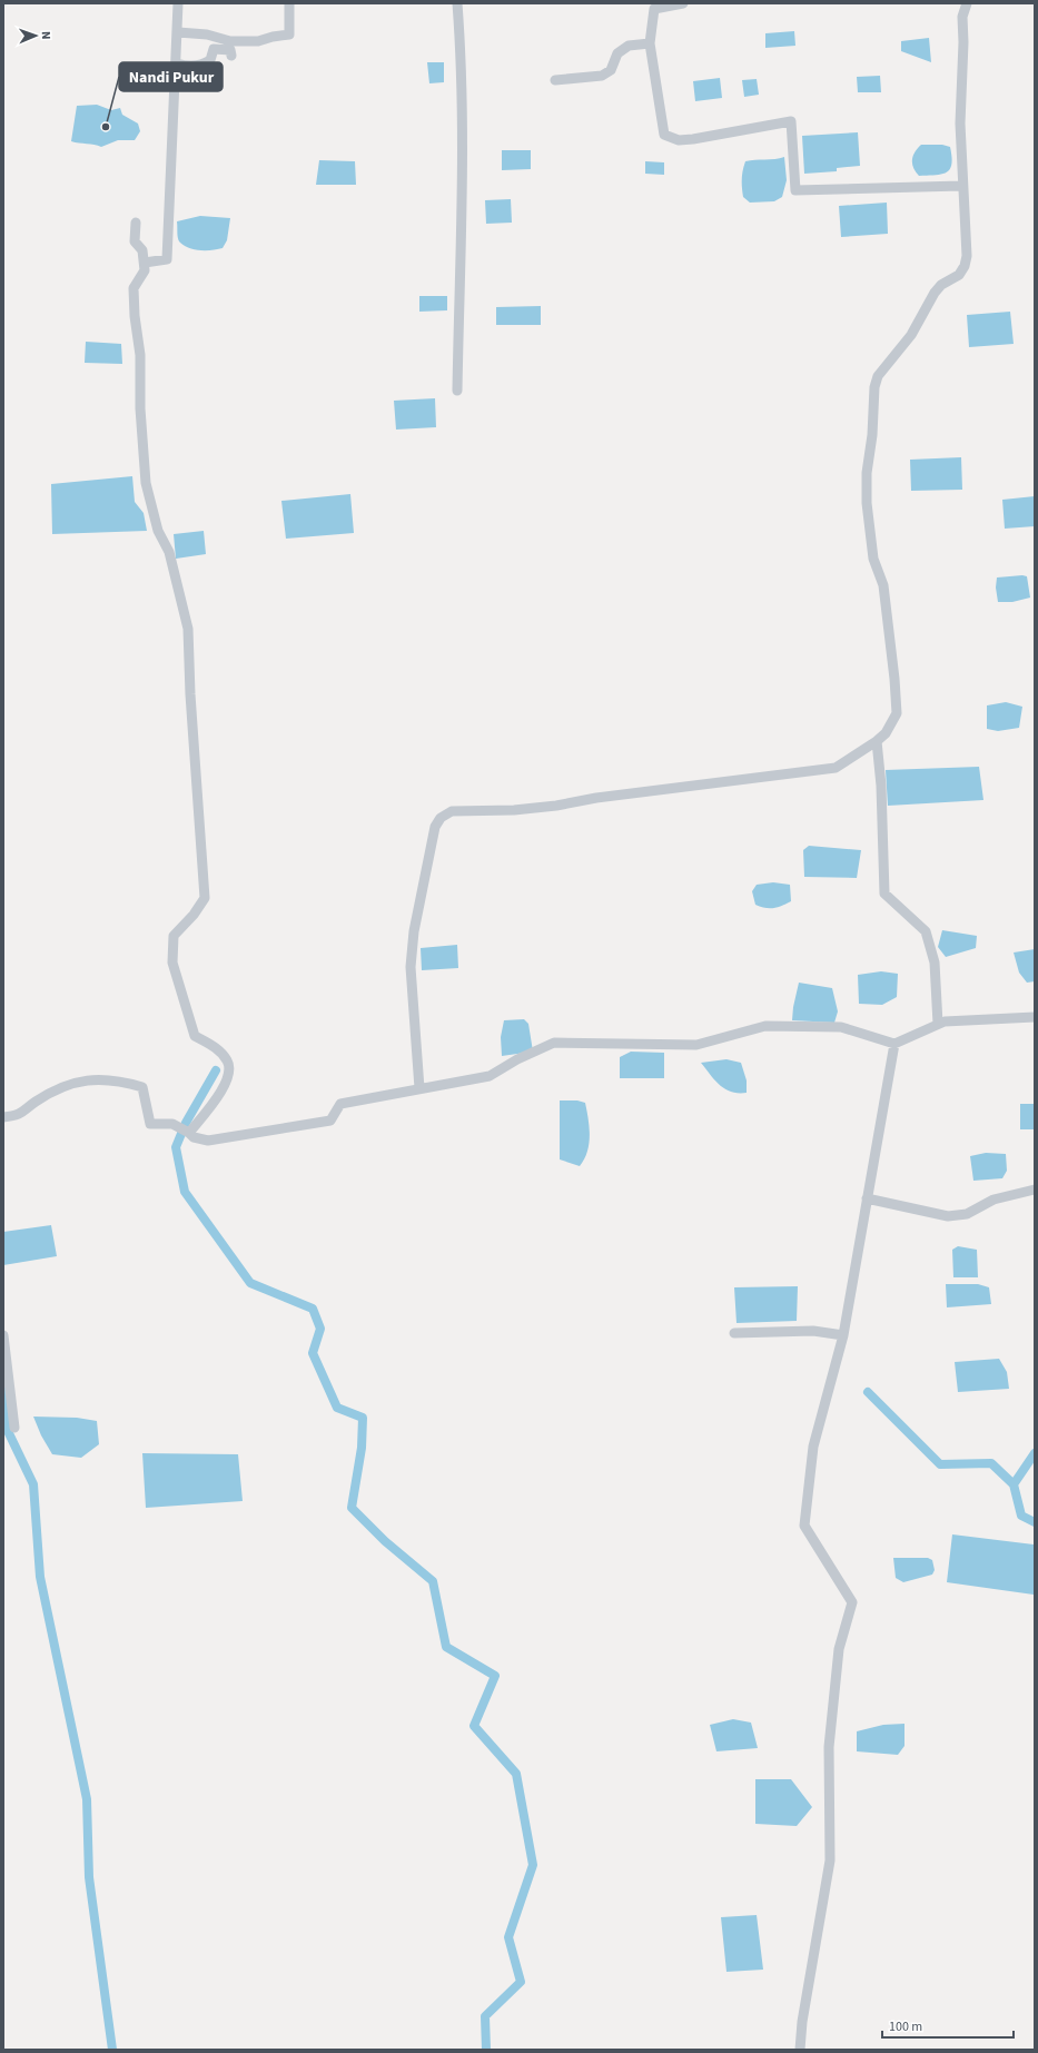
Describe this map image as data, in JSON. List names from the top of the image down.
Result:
{
  "places": ["Nandi Pukur"],
  "scale_bar": "100 m",
  "north": "right"
}
